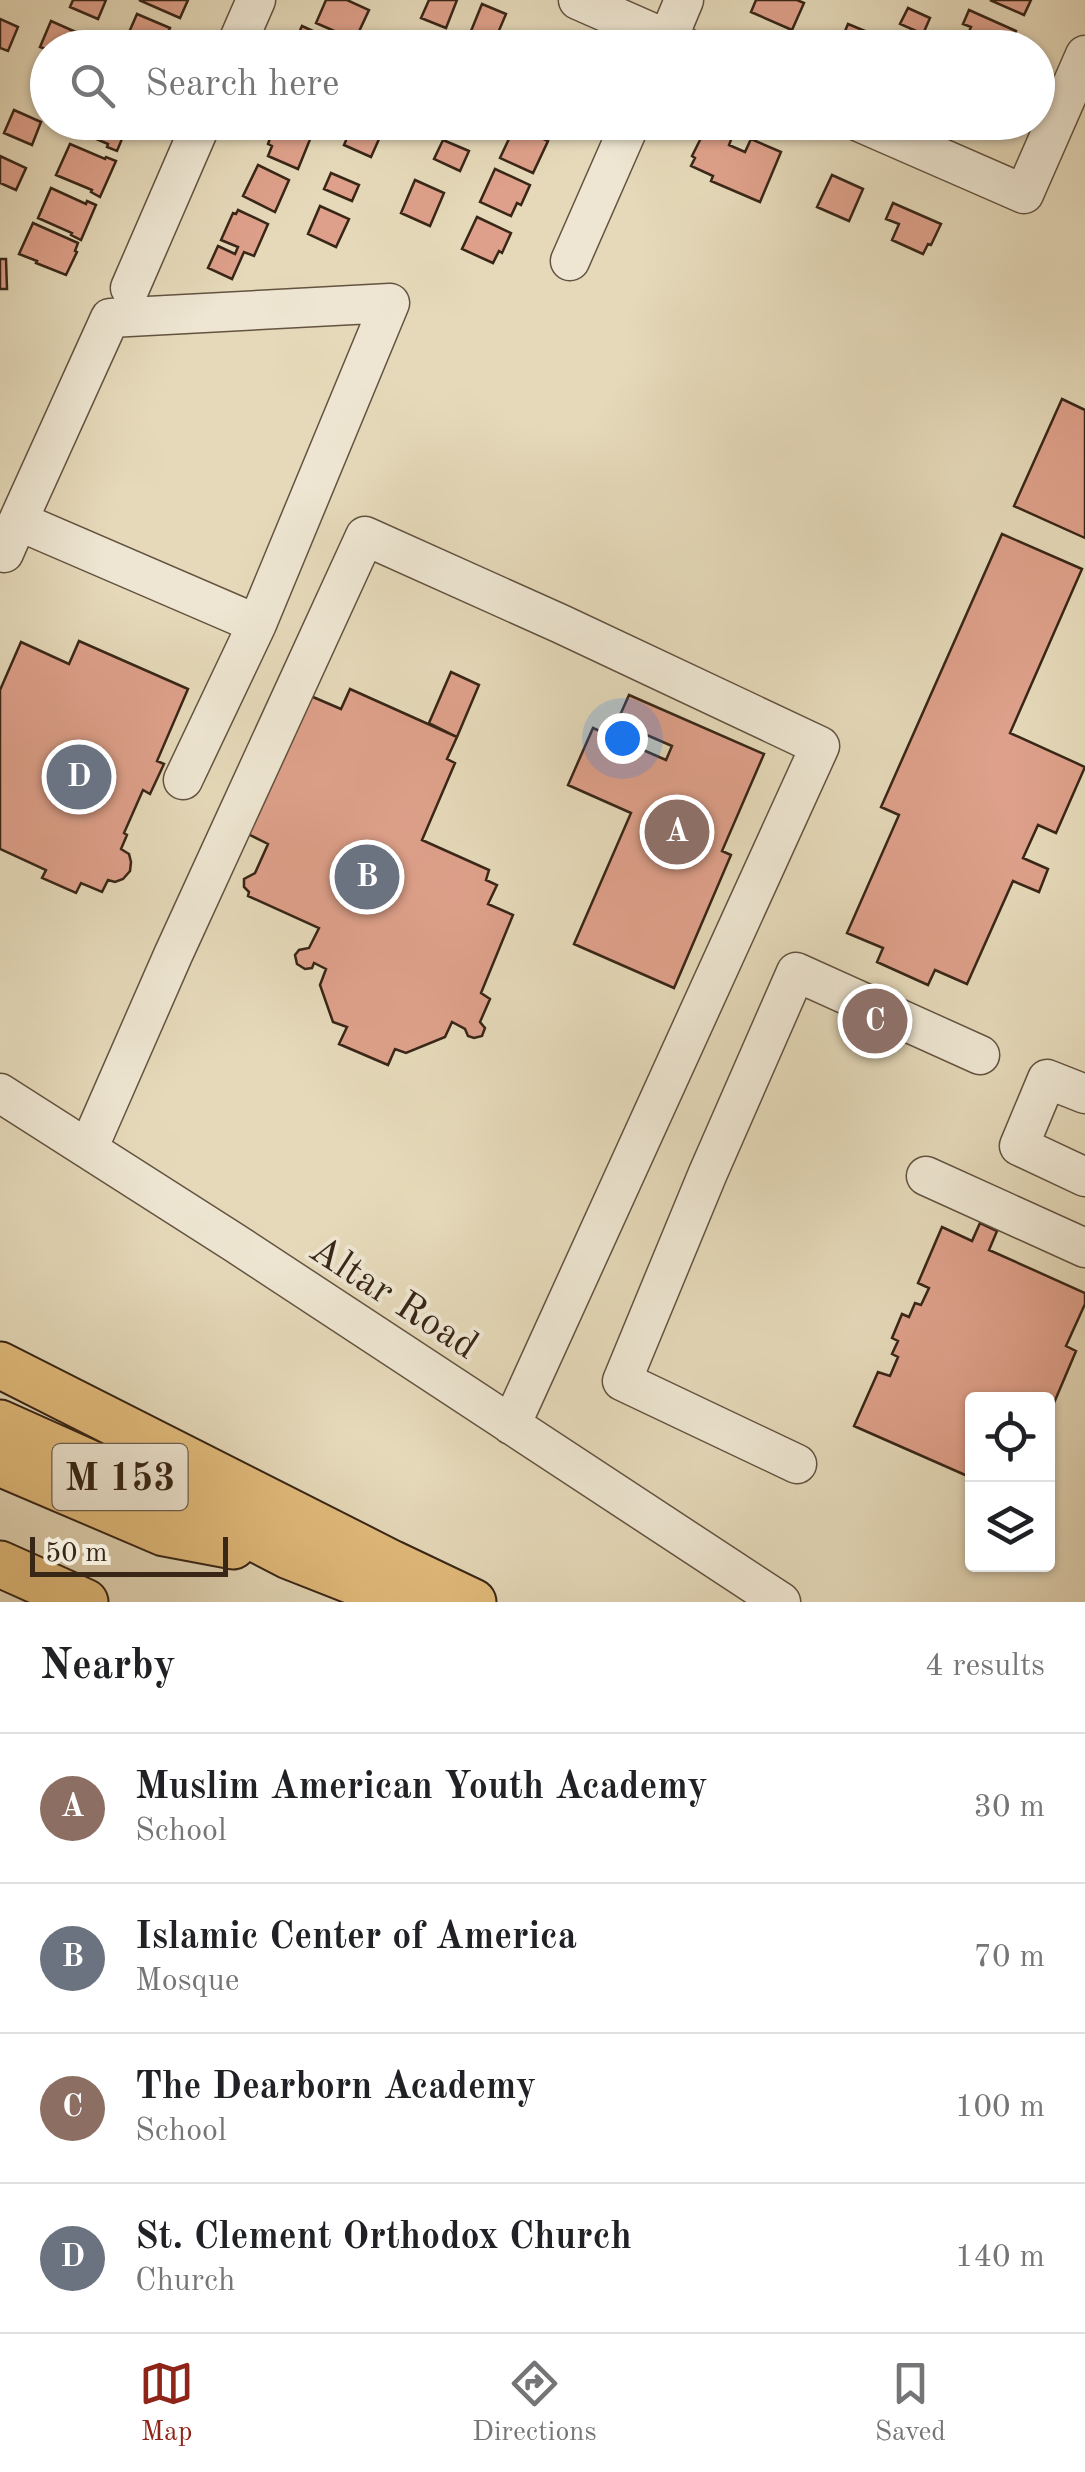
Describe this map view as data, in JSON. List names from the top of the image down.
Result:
{
  "streets": {
    "main road": ["M 153"],
    "street": ["Altar Road"]
  },
  "scale_bar": "50 m",
  "page": {
    "search": "Search here",
    "pins": [
      "D",
      "A",
      "B",
      "C"
    ],
    "scale": "50 m",
    "heading": ["Nearby", "4 results"],
    "list": [
      {
        "mark": "A",
        "name": "Muslim American Youth Academy",
        "note": "School",
        "value": "30 m"
      },
      {
        "mark": "B",
        "name": "Islamic Center of America",
        "note": "Mosque",
        "value": "70 m"
      },
      {
        "mark": "C",
        "name": "The Dearborn Academy",
        "note": "School",
        "value": "100 m"
      },
      {
        "mark": "D",
        "name": "St. Clement Orthodox Church",
        "note": "Church",
        "value": "140 m"
      }
    ],
    "nav": ["Map", "Directions", "Saved"]
  }
}
